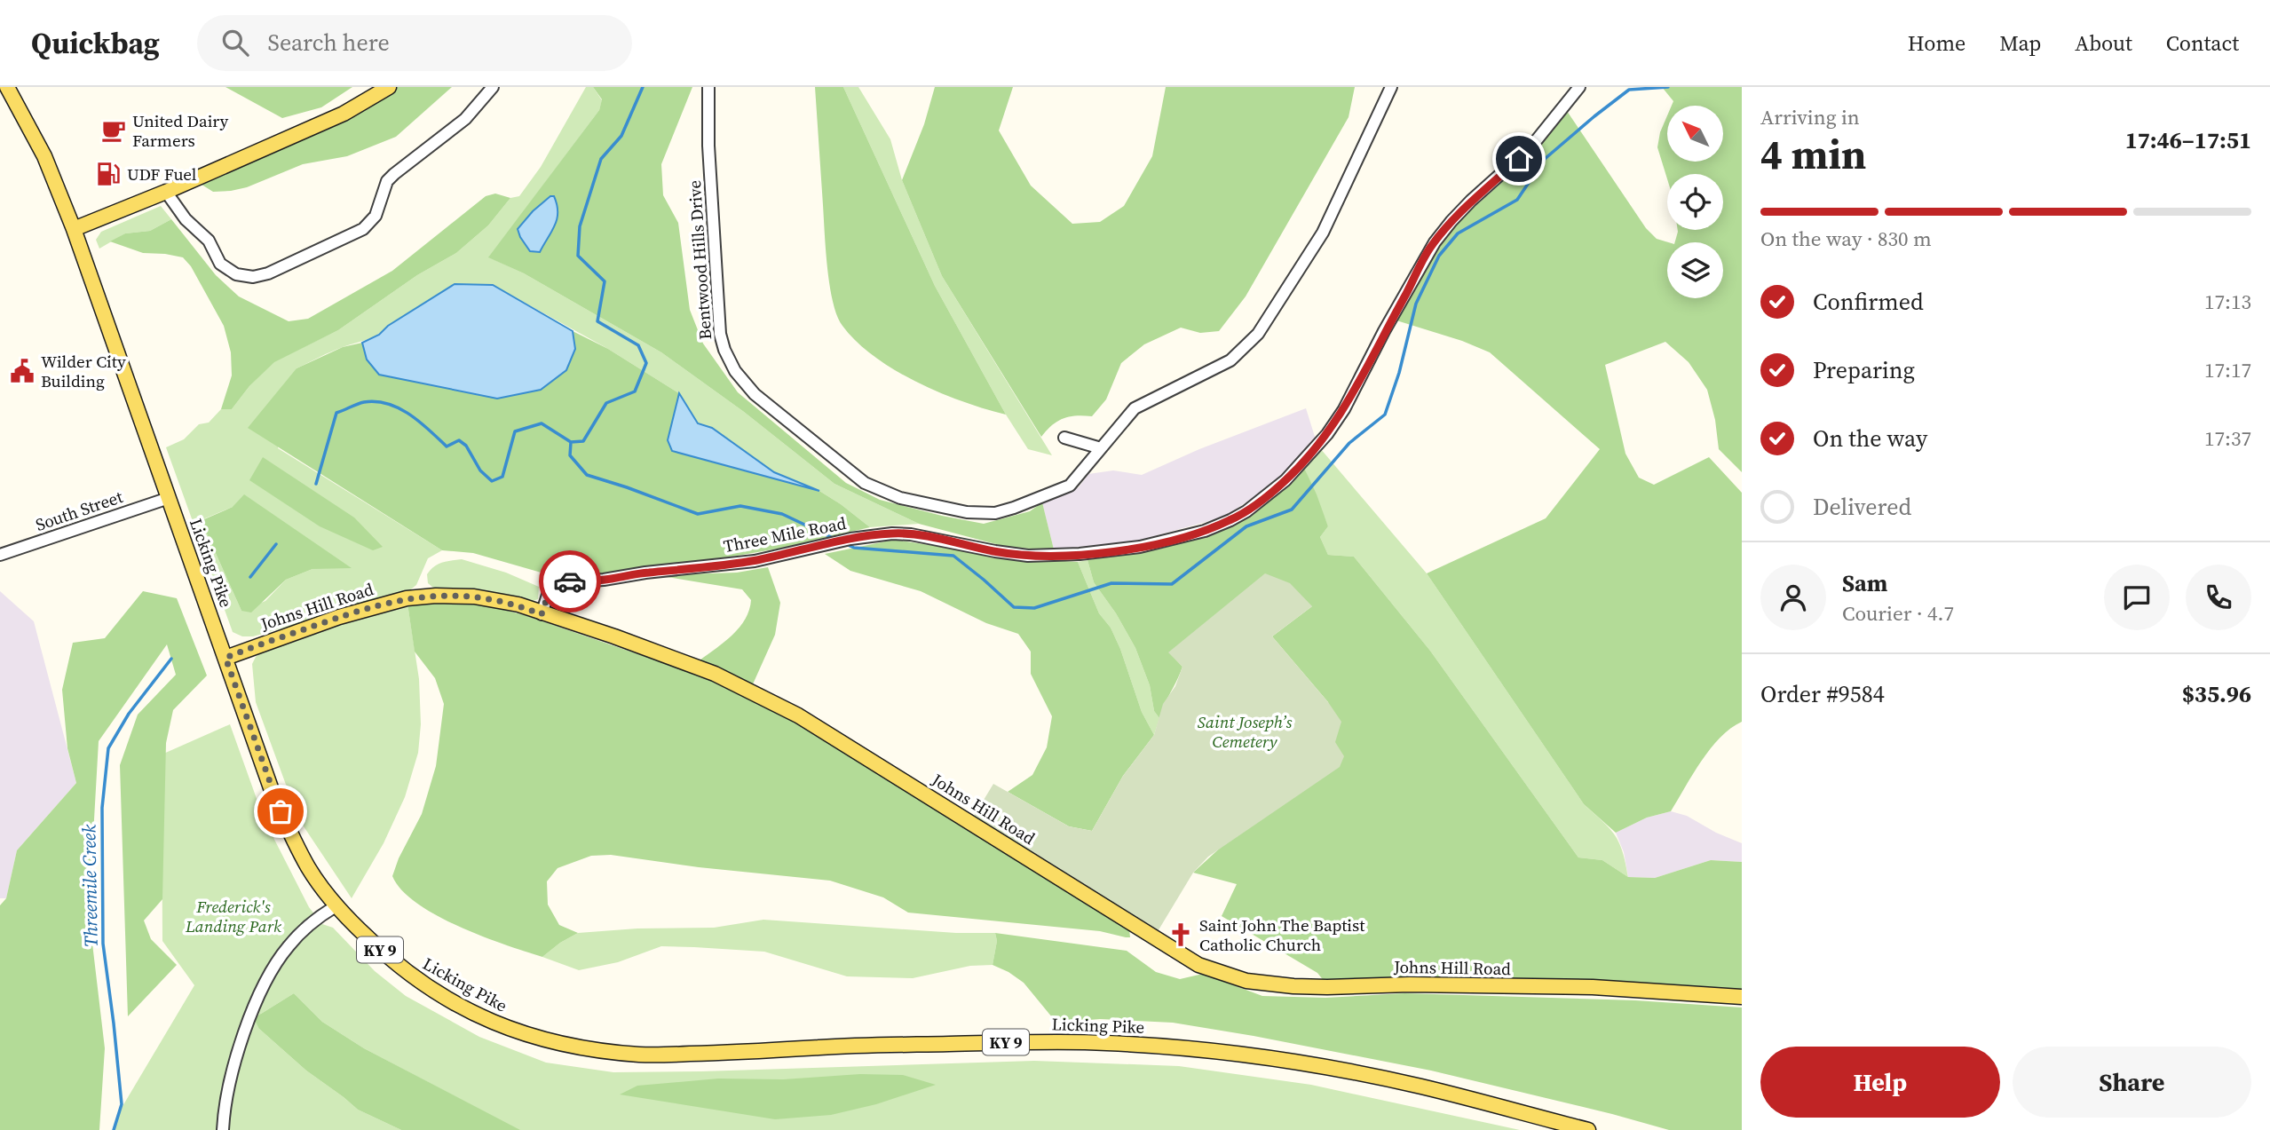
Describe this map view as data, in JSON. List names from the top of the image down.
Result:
{
  "streets": {
    "main road": ["Licking Pike", "Johns Hill Road", "KY 9"],
    "street": ["Bentwood Hills Drive", "South Street", "Three Mile Road"]
  },
  "crossings": [
    ["South Street", "Licking Pike"],
    ["Three Mile Road", "Johns Hill Road"],
    ["Licking Pike", "Johns Hill Road"]
  ],
  "water": ["Threemile Creek"],
  "parks": ["Saint Joseph’s Cemetery", "Frederick's Landing Park"],
  "places": {
    "cafe": ["United Dairy Farmers"],
    "fuel station": ["UDF Fuel"],
    "public building": ["Wilder City Building"],
    "church": ["Saint John The Baptist Catholic Church"]
  },
  "north": "top left",
  "page": {
    "header": "Quickbag",
    "search": "Search here",
    "nav": [
      "Home",
      "Map",
      "About",
      "Contact"
    ],
    "heading": ["4 min", "Arriving in", "17:46–17:51"],
    "panel": [
      "Sam",
      "Courier · 4.7",
      "Order #9584",
      "$35.96"
    ],
    "bar": "On the way · 830 m",
    "list": [
      ["Confirmed", "17:13"],
      ["Preparing", "17:17"],
      ["On the way", "17:37"],
      "Delivered"
    ],
    "buttons": ["Help", "Share"]
  }
}
